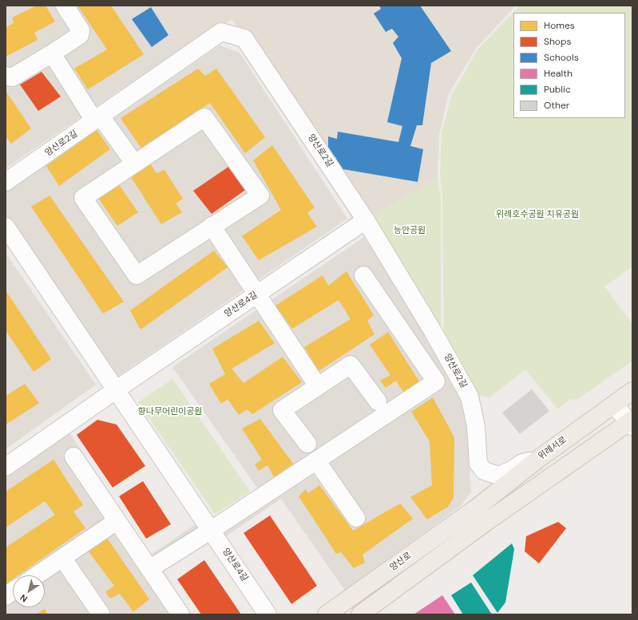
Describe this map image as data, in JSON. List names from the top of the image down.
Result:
{
  "streets": {
    "main road": ["위례서로", "양산로"],
    "street": ["양산로2길", "양산로4길"]
  },
  "crossings": [
    ["양산로2길", "양산로4길"],
    ["양산로2길", "위례서로"],
    ["위례서로", "양산로"]
  ],
  "parks": ["위례호수공원 치유공원", "능안공원", "향나무어린이공원"],
  "legend": [
    "Homes",
    "Shops",
    "Schools",
    "Health",
    "Public",
    "Other"
  ],
  "north": "bottom left"
}
